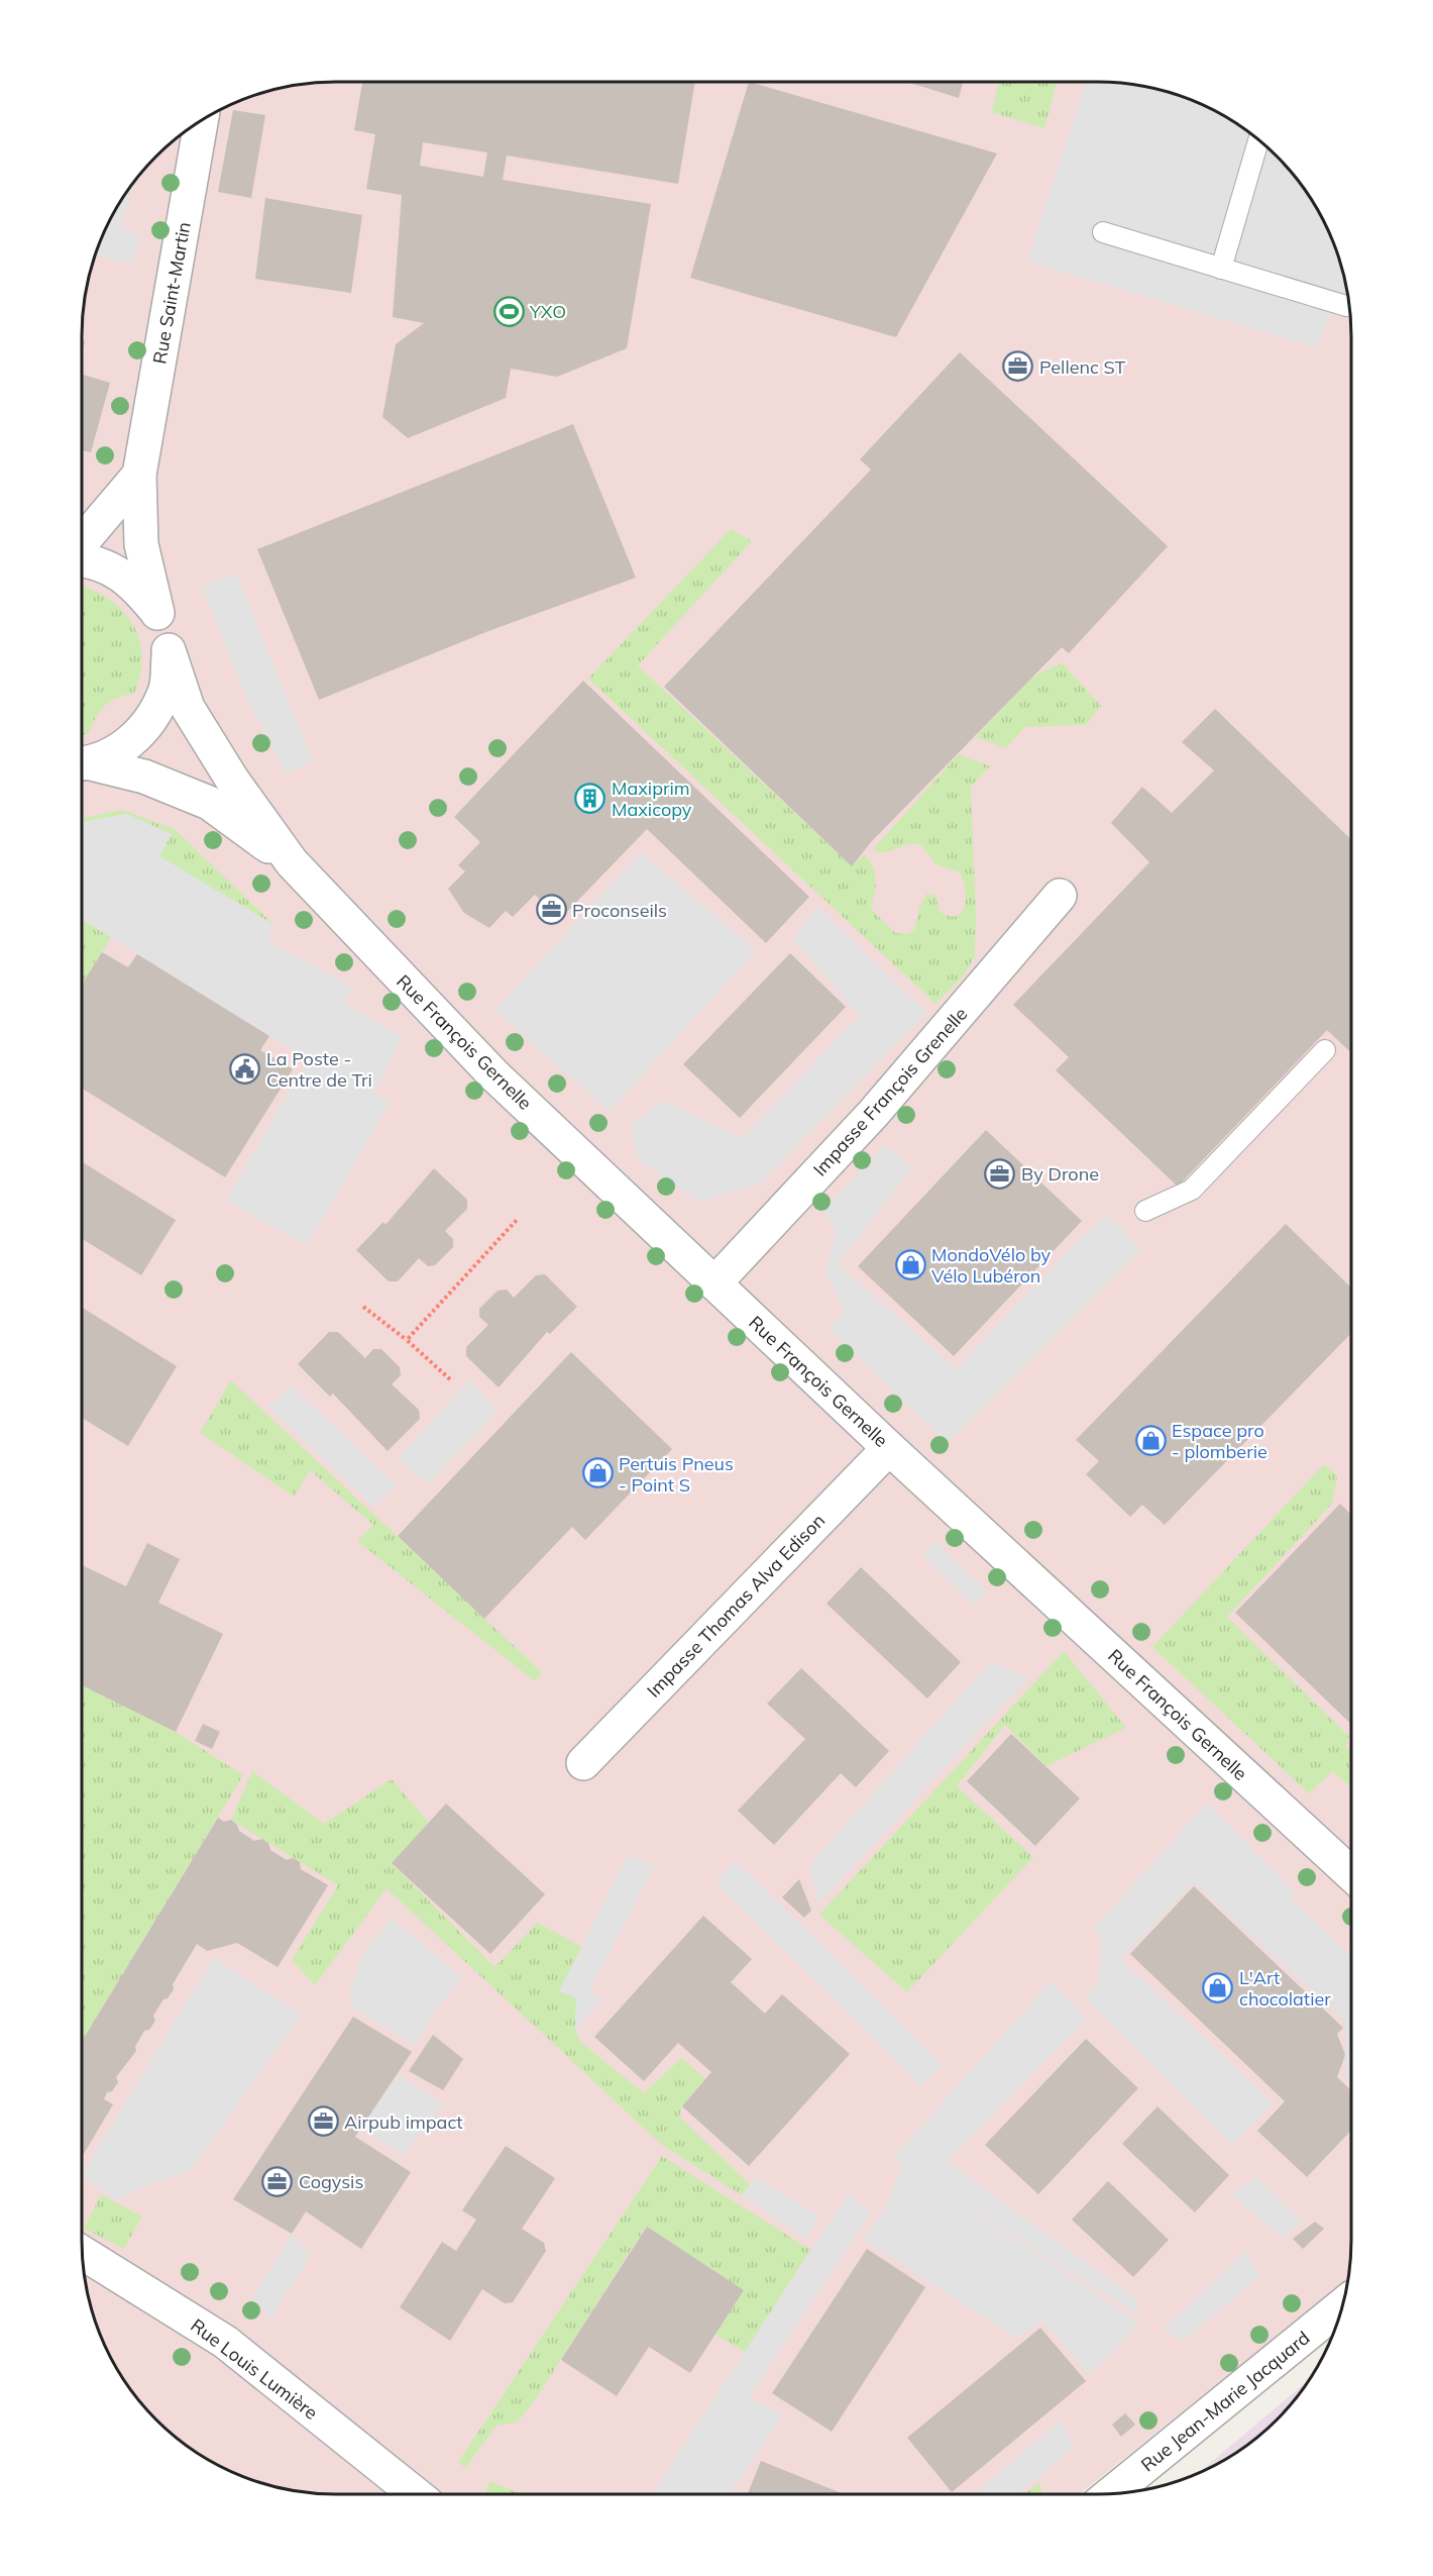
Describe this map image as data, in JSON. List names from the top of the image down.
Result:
{
  "streets": {
    "street": [
      "Rue Saint-Martin",
      "Rue François Gernelle",
      "Impasse François Grenelle",
      "Impasse Thomas Alva Edison",
      "Rue Louis Lumière",
      "Rue Jean-Marie Jacquard"
    ]
  },
  "crossings": [
    ["Rue Saint-Martin", "Rue François Gernelle"],
    ["Rue François Gernelle", "Impasse François Grenelle"],
    ["Rue François Gernelle", "Impasse Thomas Alva Edison"]
  ],
  "places": {
    "sports": ["YXO"],
    "office": [
      "Pellenc ST",
      "Proconseils",
      "By Drone",
      "Airpub impact",
      "Cogysis"
    ],
    "building": ["Maxiprim Maxicopy"],
    "public building": ["La Poste - Centre de Tri"],
    "shop": [
      "MondoVélo by Vélo Lubéron",
      "Espace pro - plomberie",
      "Pertuis Pneus - Point S",
      "L'Art chocolatier"
    ]
  }
}
